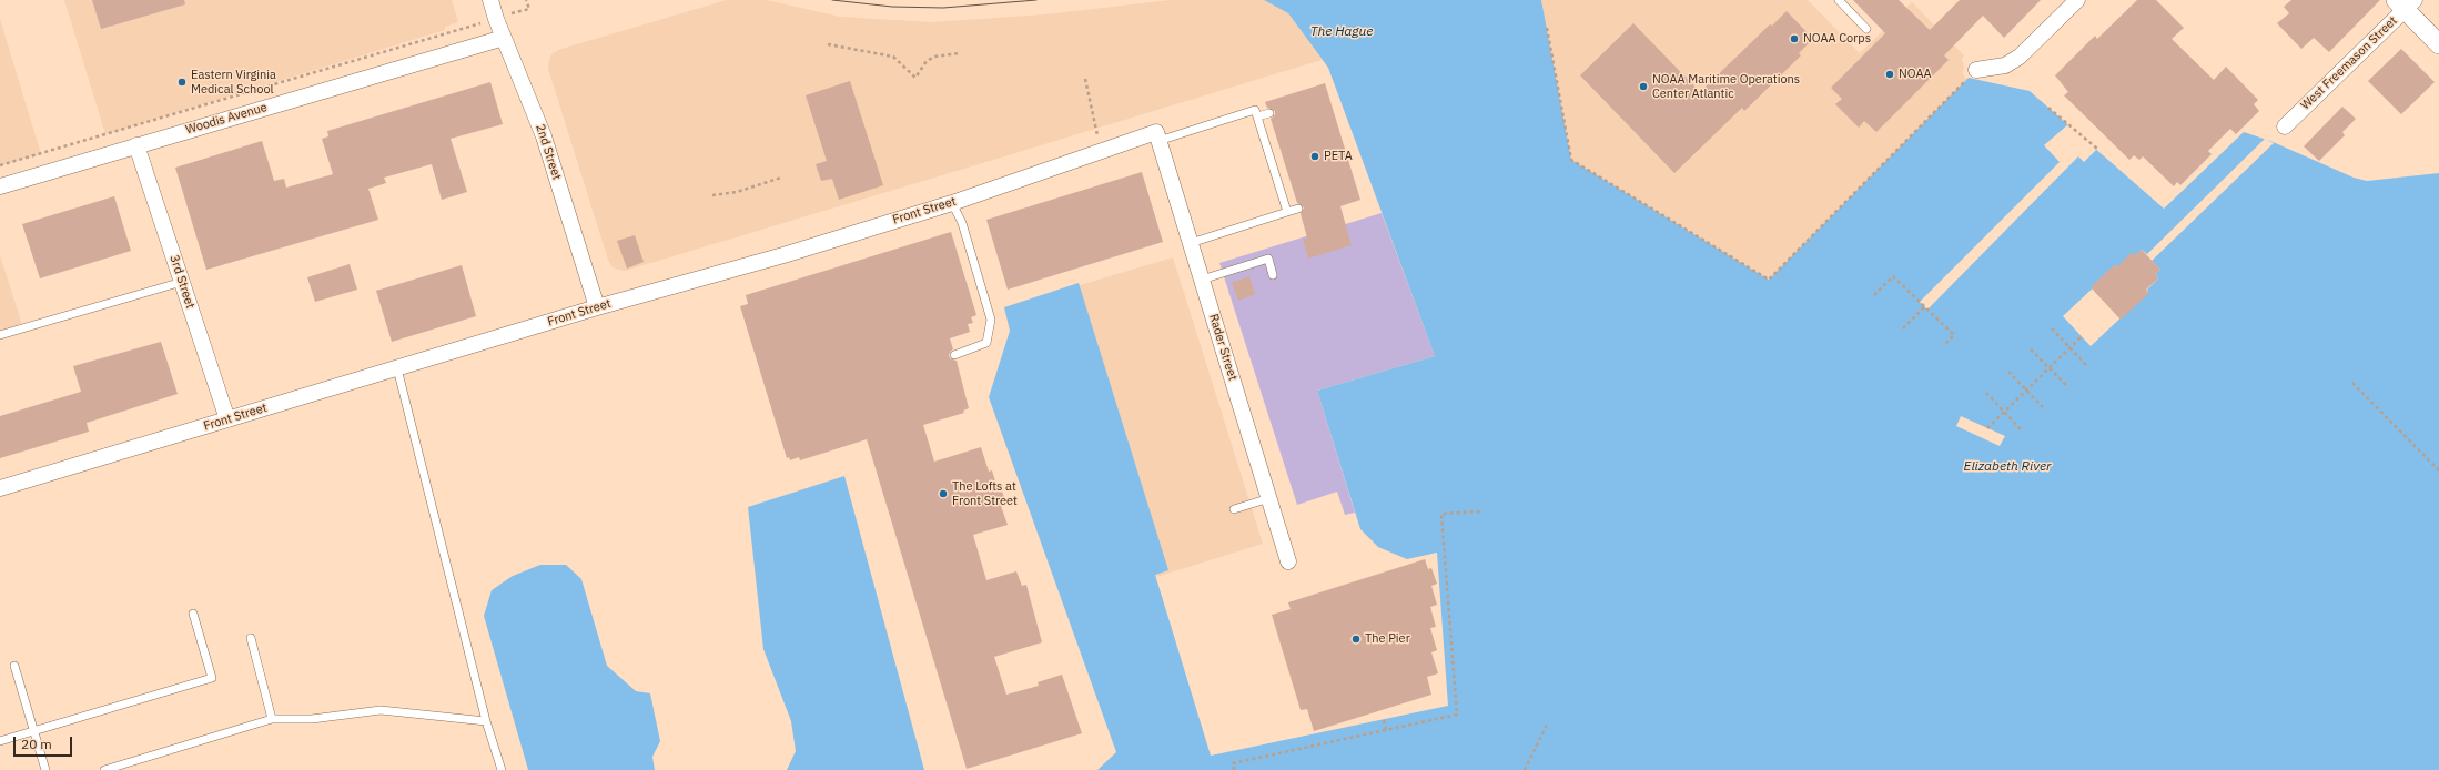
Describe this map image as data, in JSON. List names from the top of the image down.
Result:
{
  "streets": {
    "street": [
      "West Freemason Street",
      "Woodis Avenue",
      "2nd Street",
      "Front Street",
      "3rd Street",
      "Rader Street"
    ]
  },
  "crossings": [
    ["Woodis Avenue", "2nd Street"],
    ["Woodis Avenue", "3rd Street"],
    ["2nd Street", "Front Street"],
    ["Front Street", "3rd Street"],
    ["Front Street", "Rader Street"]
  ],
  "water": ["The Hague", "Elizabeth River"],
  "places": [
    "NOAA Corps",
    "NOAA",
    "Eastern Virginia Medical School",
    "NOAA Maritime Operations Center Atlantic",
    "PETA",
    "The Lofts at Front Street",
    "The Pier"
  ],
  "scale_bar": "20 m"
}
